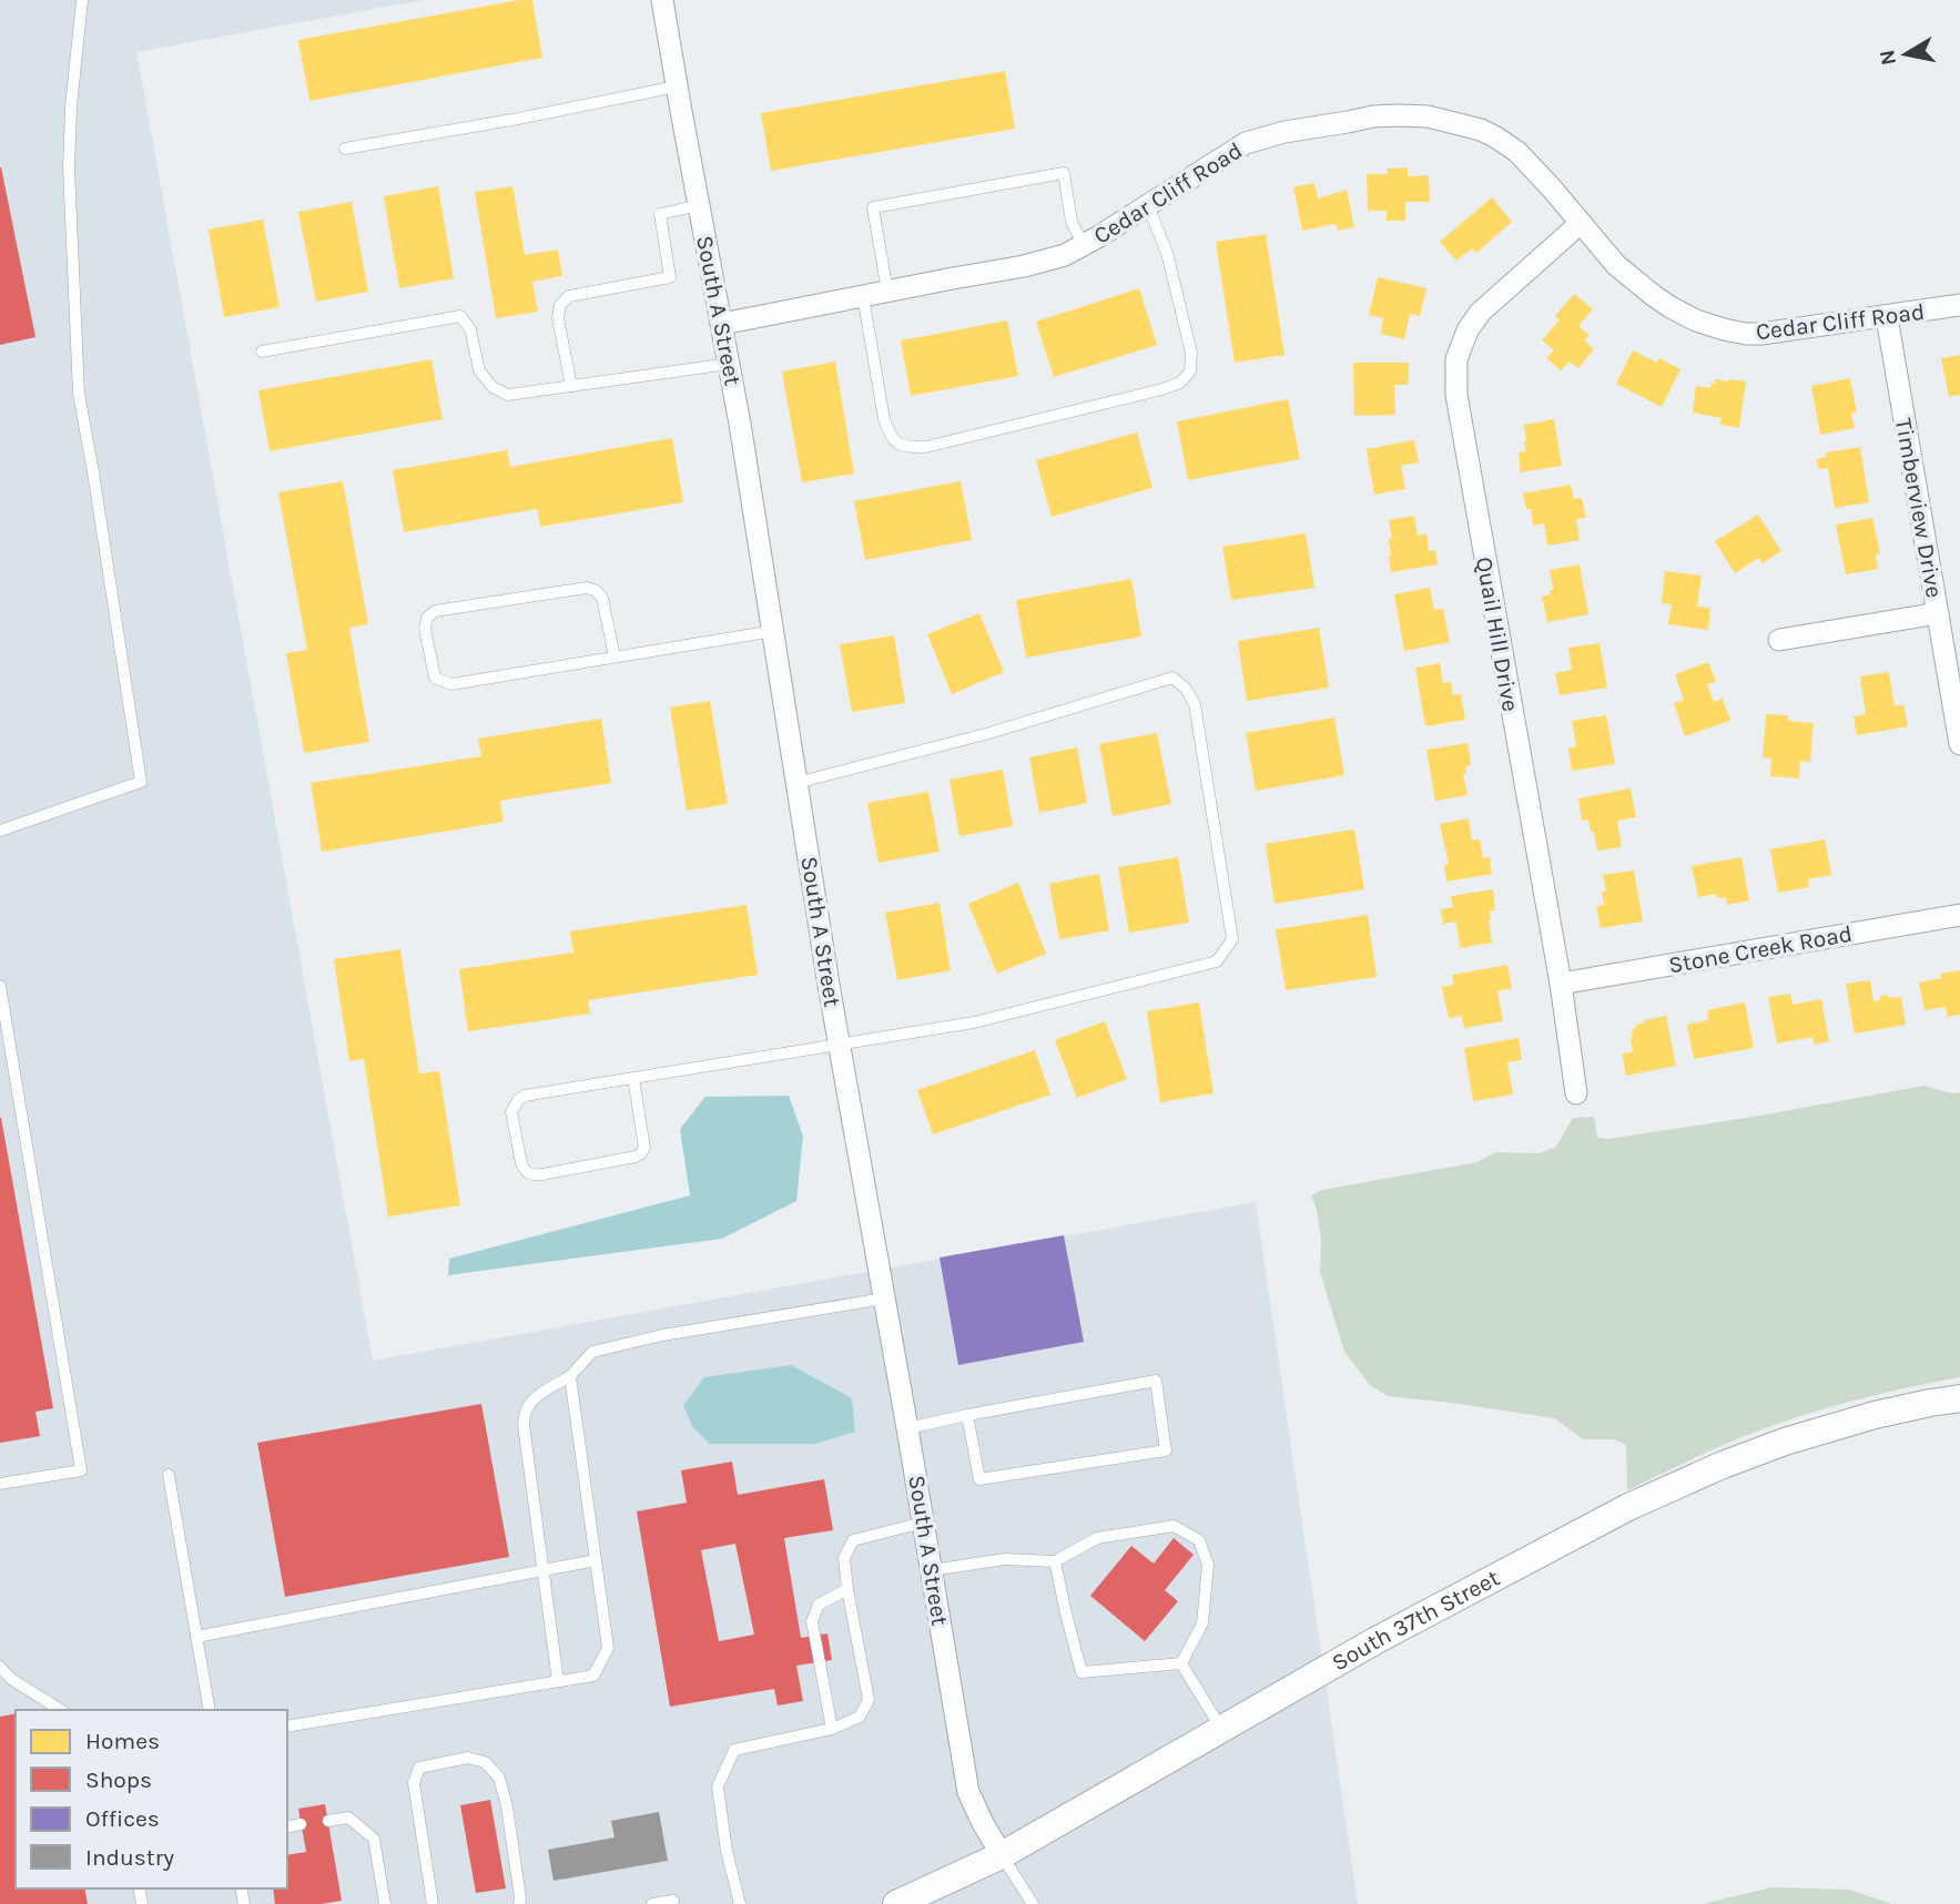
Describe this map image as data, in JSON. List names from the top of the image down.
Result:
{
  "streets": {
    "street": [
      "Cedar Cliff Road",
      "South A Street",
      "Timberview Drive",
      "Quail Hill Drive",
      "Stone Creek Road",
      "South 37th Street"
    ]
  },
  "crossings": [
    ["Cedar Cliff Road", "South A Street"],
    ["Cedar Cliff Road", "Timberview Drive"],
    ["Cedar Cliff Road", "Quail Hill Drive"],
    ["South A Street", "South 37th Street"],
    ["Quail Hill Drive", "Stone Creek Road"]
  ],
  "legend": [
    "Homes",
    "Shops",
    "Offices",
    "Industry"
  ],
  "north": "left"
}
